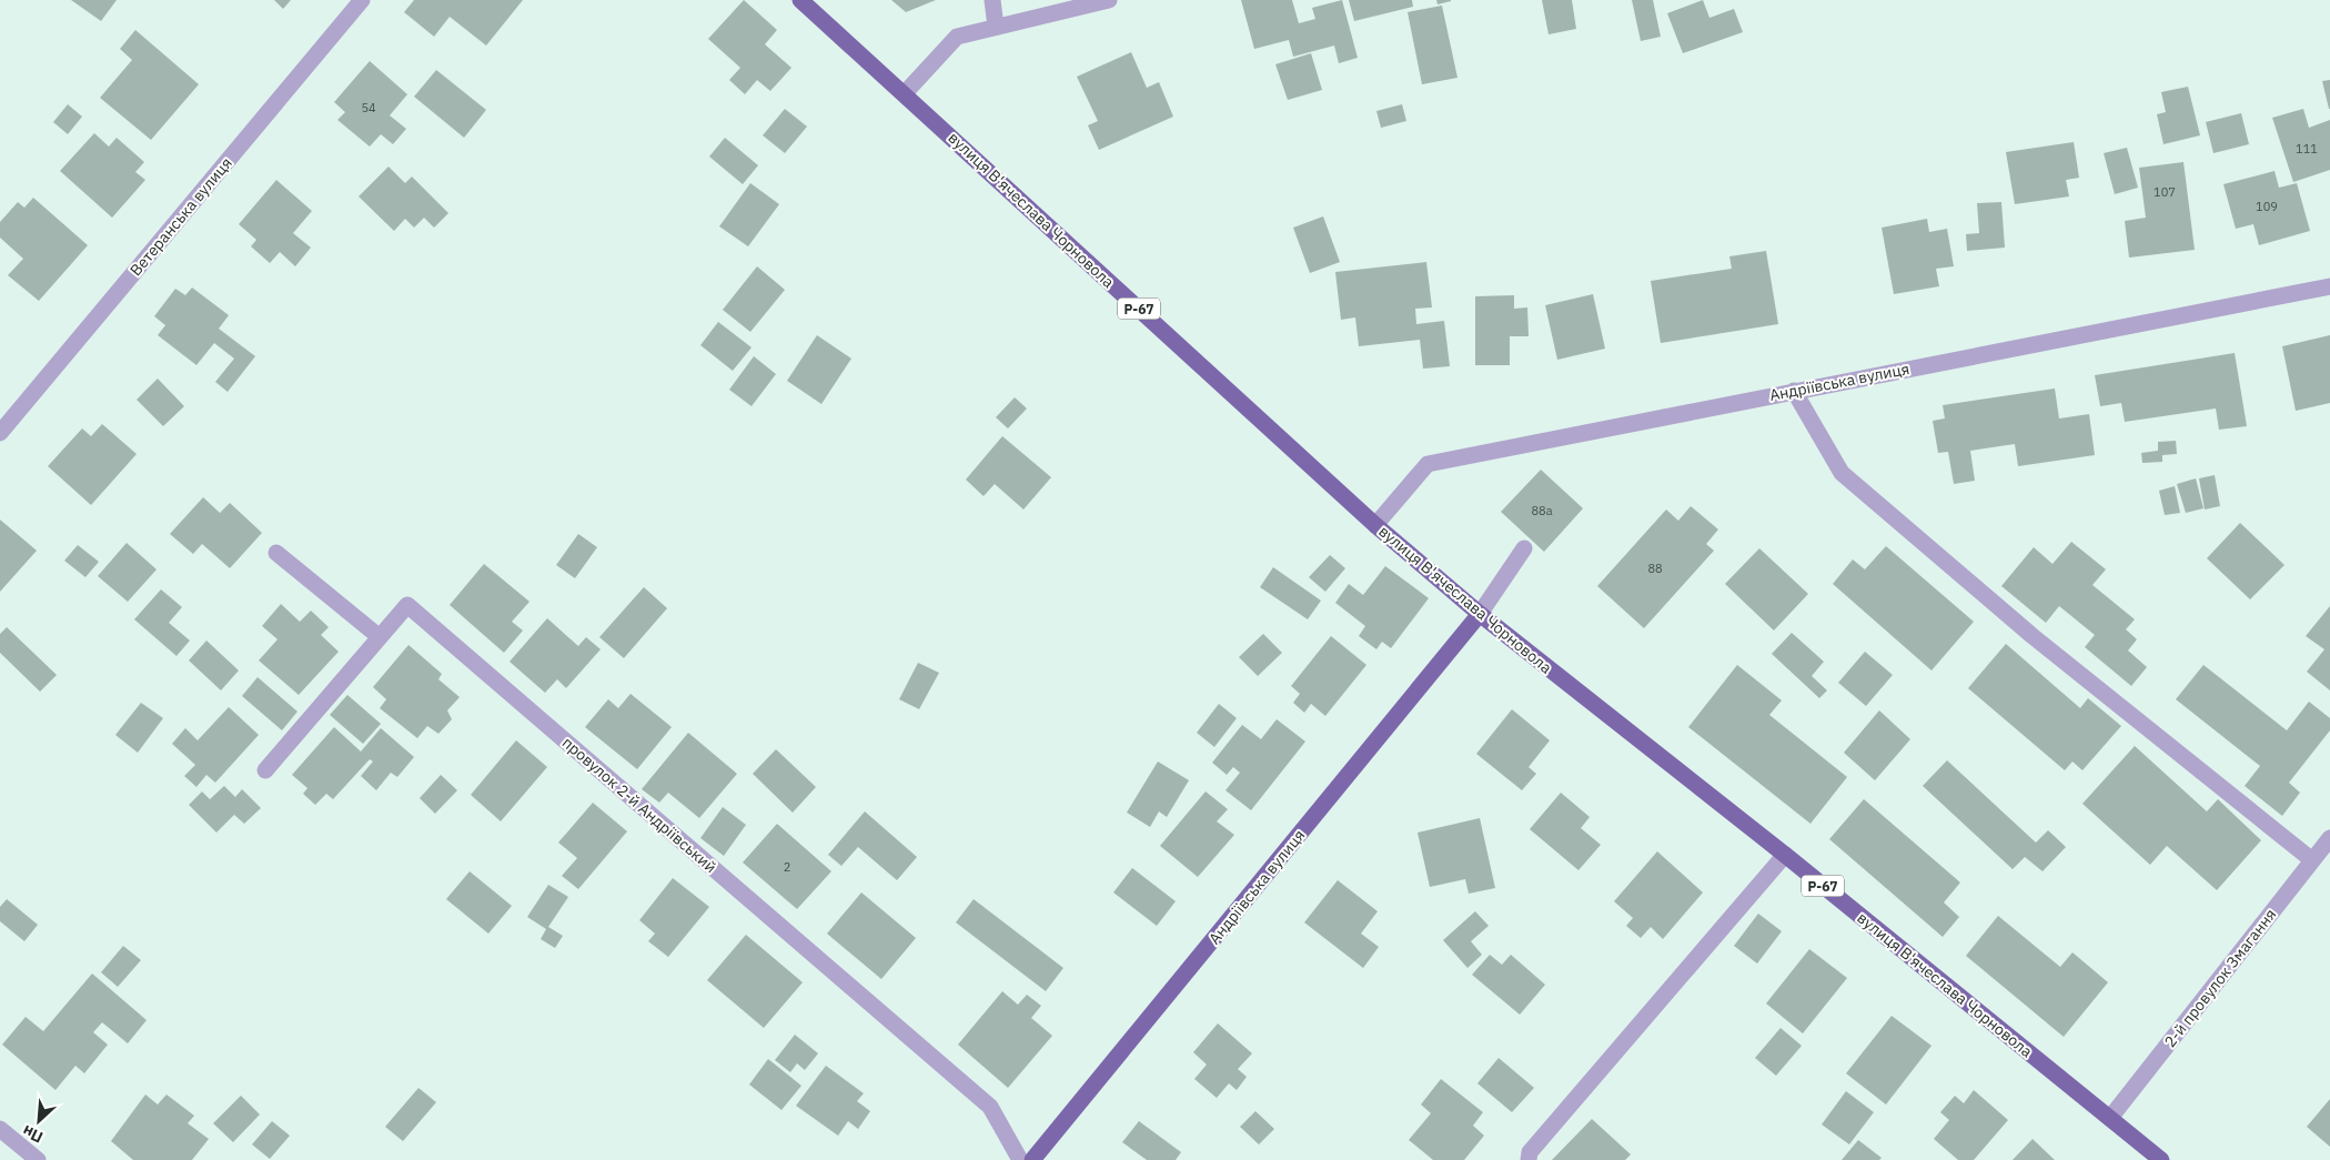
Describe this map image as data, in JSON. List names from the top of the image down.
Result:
{
  "streets": {
    "main road": ["вулиця В'ячеслава Чорновола", "Р-67", "Андріївська вулиця"],
    "street": ["Ветеранська вулиця", "провулок 2-й Андріївський", "2-й провулок Змагання"]
  },
  "crossings": [
    ["вулиця В'ячеслава Чорновола", "Андріївська вулиця"],
    ["вулиця В'ячеслава Чорновола", "2-й провулок Змагання"]
  ],
  "house_numbers": [
    "54",
    "111",
    "107",
    "109",
    "88а",
    "88",
    "2"
  ],
  "north": "bottom left"
}
